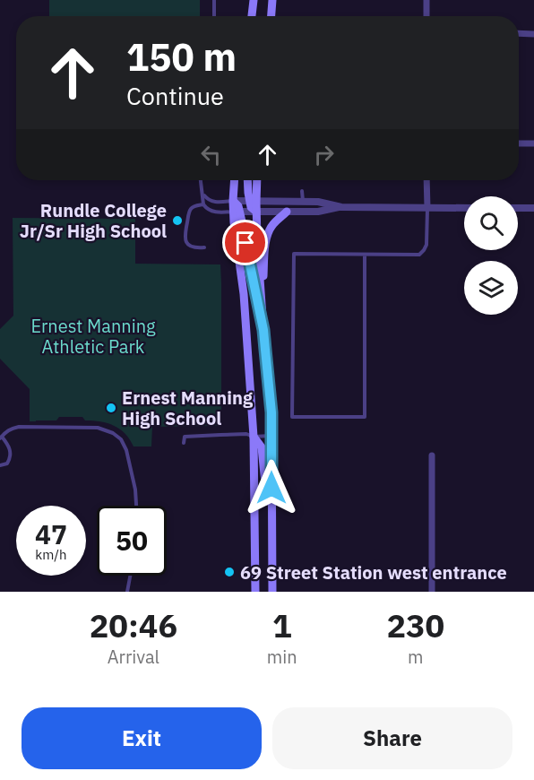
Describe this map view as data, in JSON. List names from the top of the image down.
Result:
{
  "parks": ["Ernest Manning Athletic Park"],
  "places": ["Rundle College Jr/Sr High School", "Ernest Manning High School", "69 Street Station west entrance"],
  "page": {
    "turn": ["150 m", "Continue"],
    "speed": "47 km/h",
    "limit": "50",
    "eta": [
      "20:46",
      "Arrival",
      "1",
      "min",
      "230",
      "m"
    ],
    "buttons": ["Exit", "Share"]
  }
}
